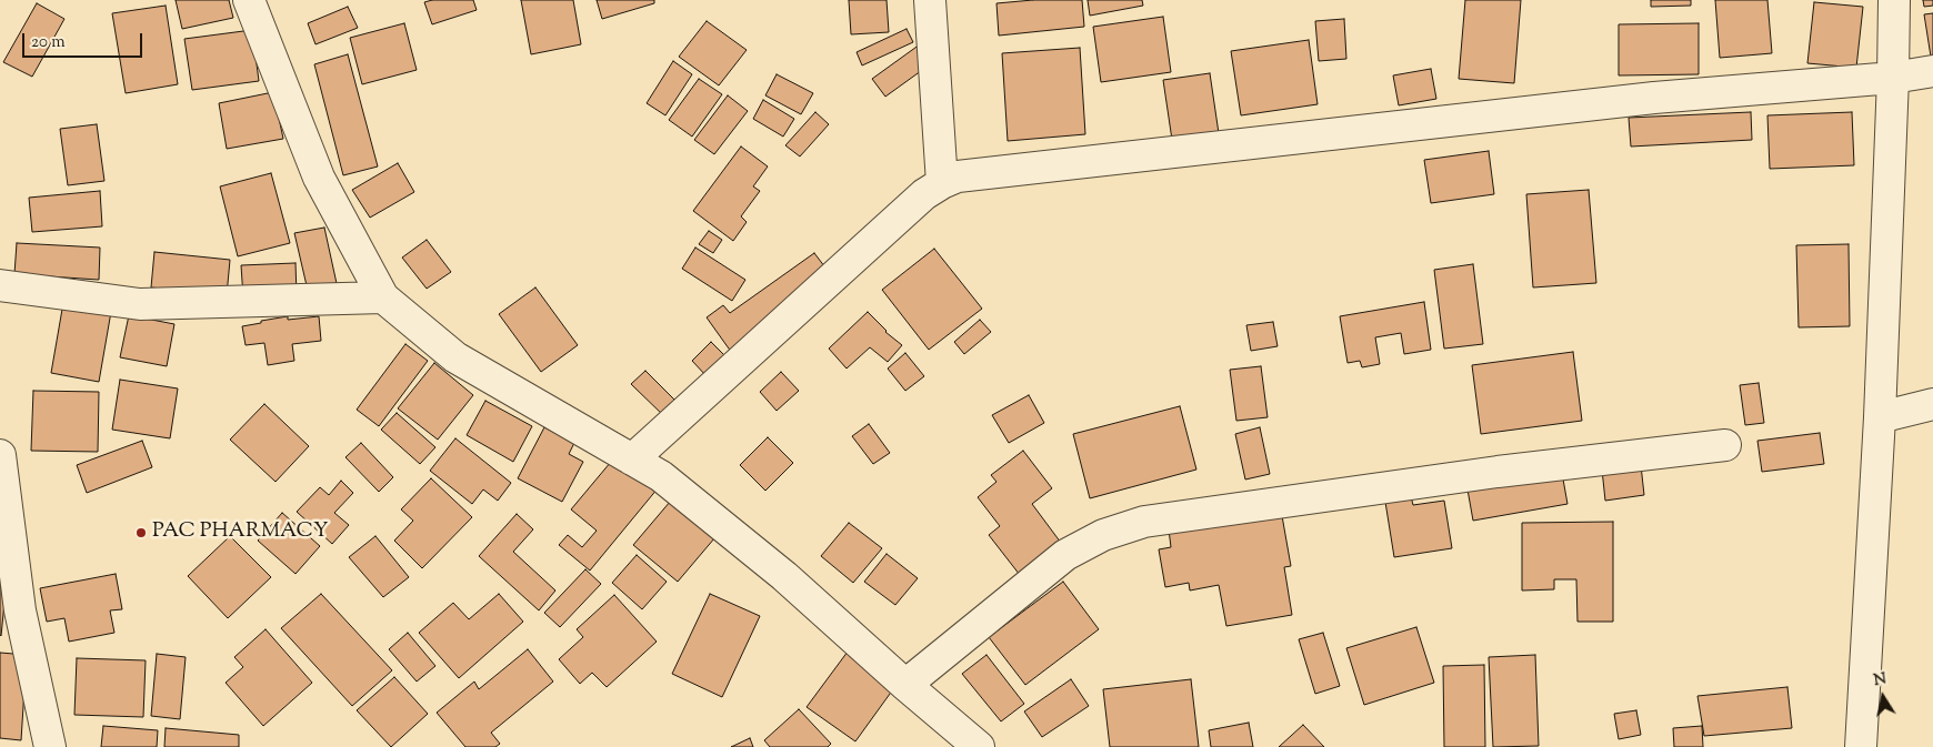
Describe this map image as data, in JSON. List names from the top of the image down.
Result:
{
  "places": ["PAC PHARMACY"],
  "scale_bar": "20 m",
  "north": "top"
}
